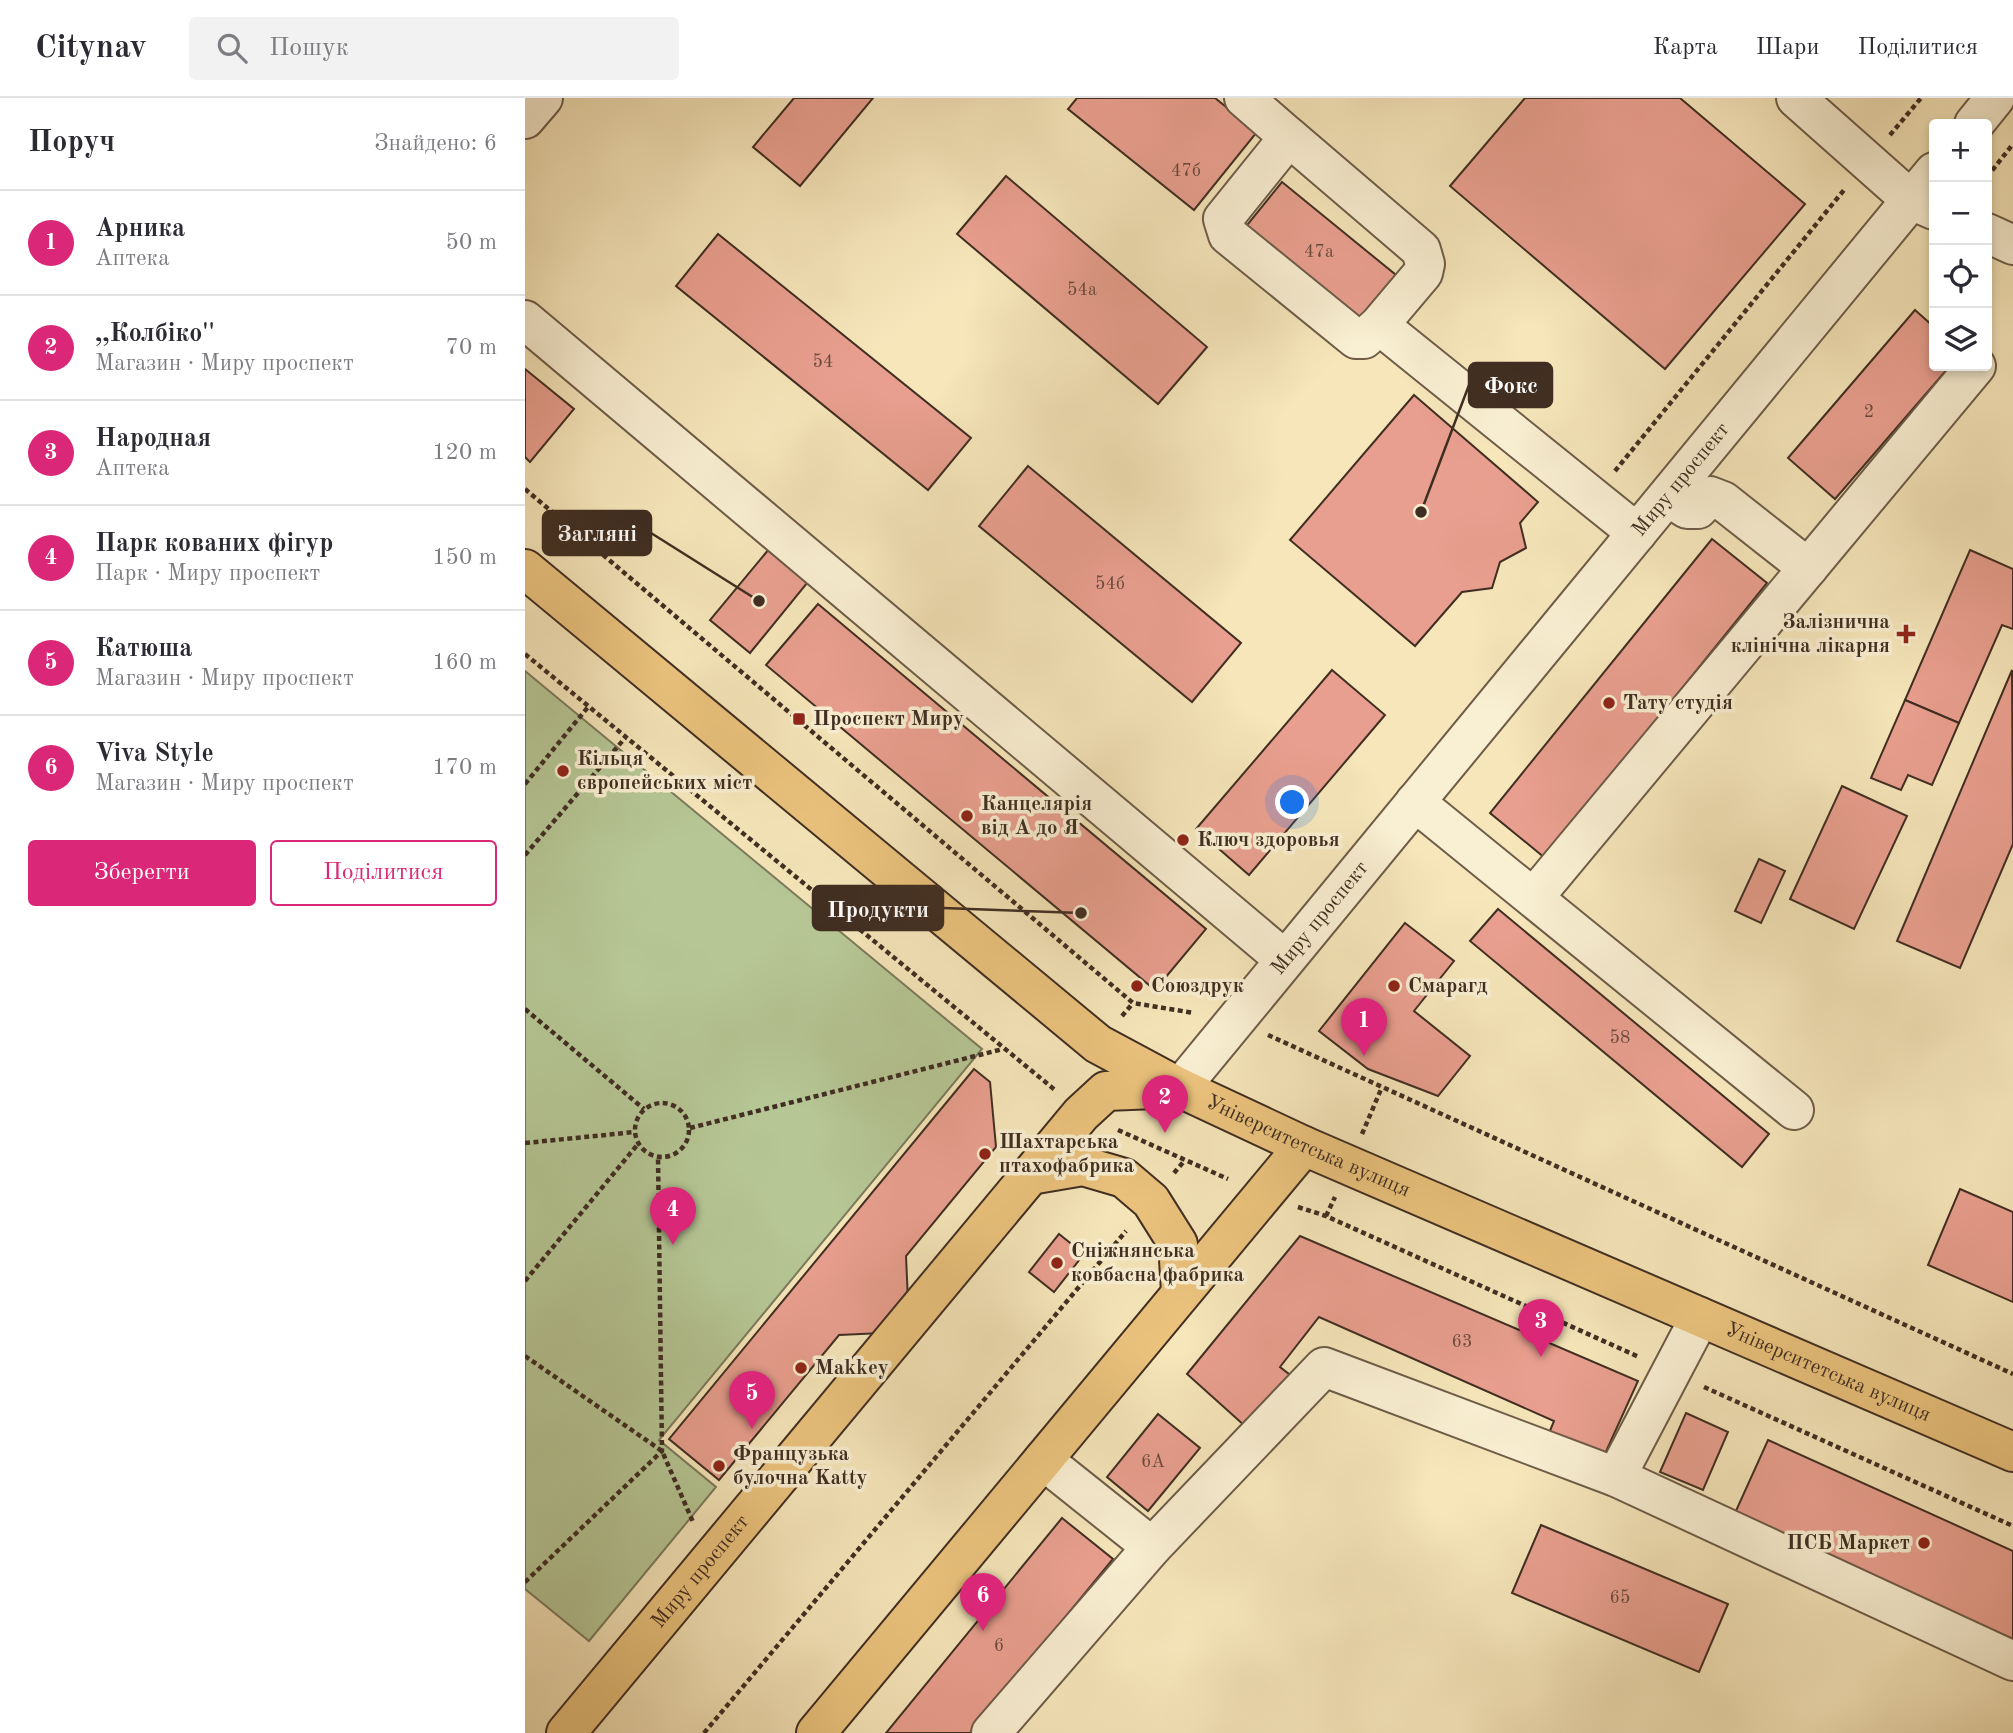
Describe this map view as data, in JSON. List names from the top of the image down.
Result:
{
  "streets": {
    "main road": ["Миру проспект", "Університетська вулиця"]
  },
  "crossings": [
    ["Миру проспект", "Університетська вулиця"]
  ],
  "places": {
    "other": [
      "Фокс",
      "Загляні",
      "Тату студія",
      "Кільця європейських міст",
      "Канцелярія від А до Я",
      "Ключ здоровья",
      "Продукти",
      "Союздрук",
      "Смарагд",
      "Шахтарська птахофабрика",
      "Сніжнянська ковбасна фабрика",
      "Makkey",
      "Французька булочна Katty",
      "ПСБ Маркет"
    ],
    "health": ["Залізнична клінічна лікарня"],
    "transit": ["Проспект Миру"]
  },
  "house_numbers": [
    "47б",
    "47а",
    "54а",
    "54",
    "2",
    "54б",
    "58",
    "63",
    "6А",
    "65",
    "6"
  ],
  "page": {
    "header": "Citynav",
    "search": "Пошук",
    "nav": ["Карта", "Шари", "Поділитися"],
    "heading": ["Поруч", "Знайдено: 6"],
    "map_buttons": ["+", "−"],
    "list": [
      {
        "mark": "1",
        "name": "Арника",
        "note": "Аптека",
        "value": "50 m"
      },
      {
        "mark": "2",
        "name": ",,Колбіко''",
        "note": "Магазин · Миру проспект",
        "value": "70 m"
      },
      {
        "mark": "3",
        "name": "Народная",
        "note": "Аптека",
        "value": "120 m"
      },
      {
        "mark": "4",
        "name": "Парк кованих фігур",
        "note": "Парк · Миру проспект",
        "value": "150 m"
      },
      {
        "mark": "5",
        "name": "Катюша",
        "note": "Магазин · Миру проспект",
        "value": "160 m"
      },
      {
        "mark": "6",
        "name": "Viva Style",
        "note": "Магазин · Миру проспект",
        "value": "170 m"
      }
    ],
    "buttons": ["Зберегти", "Поділитися"],
    "pins": [
      "1",
      "2",
      "4",
      "3",
      "5",
      "6"
    ]
  }
}
